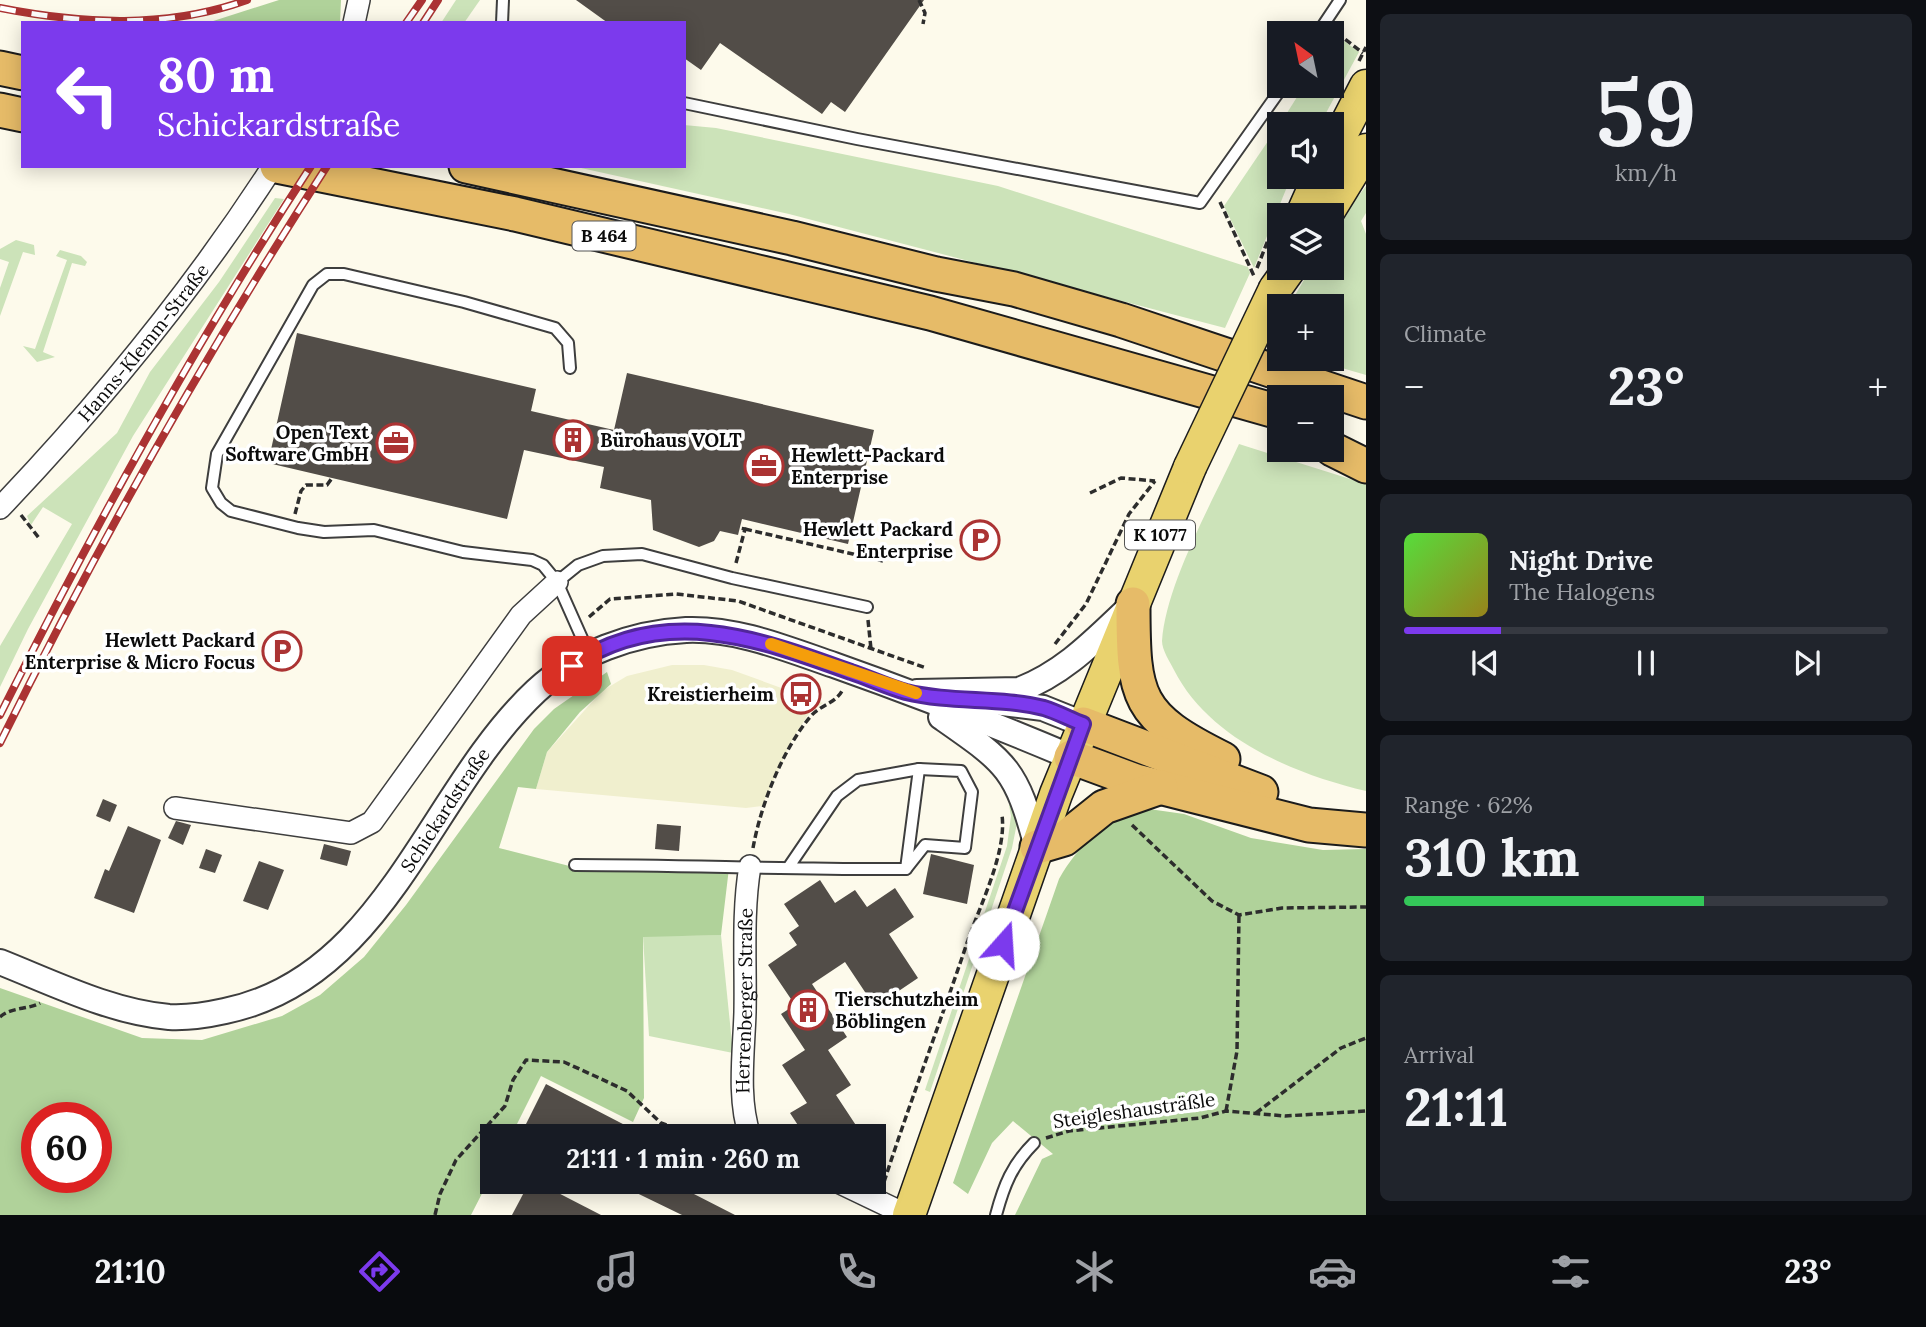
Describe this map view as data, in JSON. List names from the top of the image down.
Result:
{
  "streets": {
    "highway": ["B 464"],
    "main road": ["K 1077"],
    "street": ["Hanns-Klemm-Straße", "Schickardstraße", "Herrenberger Straße"],
    "path": ["Steigleshausträßle"]
  },
  "crossings": [
    ["B 464", "Hanns-Klemm-Straße"],
    ["K 1077", "Schickardstraße"]
  ],
  "places": {
    "building": ["Bürohaus VOLT", "Tierschutzheim Böblingen"],
    "office": ["Open Text Software GmbH", "Hewlett-Packard Enterprise"],
    "parking": ["Hewlett Packard Enterprise", "Hewlett Packard Enterprise & Micro Focus"],
    "bus stop": ["Kreistierheim"]
  },
  "north": "top left",
  "page": {
    "tile": [
      ["59", "km/h"],
      "Climate",
      ["Range · 62%", "310 km"],
      ["Arrival", "21:11"]
    ],
    "map_buttons": ["+", "−"],
    "turn": ["80 m", "Schickardstraße"],
    "heat": ["−", "23°", "+"],
    "song": ["Night Drive", "The Halogens"],
    "limit": "60",
    "trip": "21:11 · 1 min · 260 m",
    "tabs": ["21:10", "23°"]
  }
}
